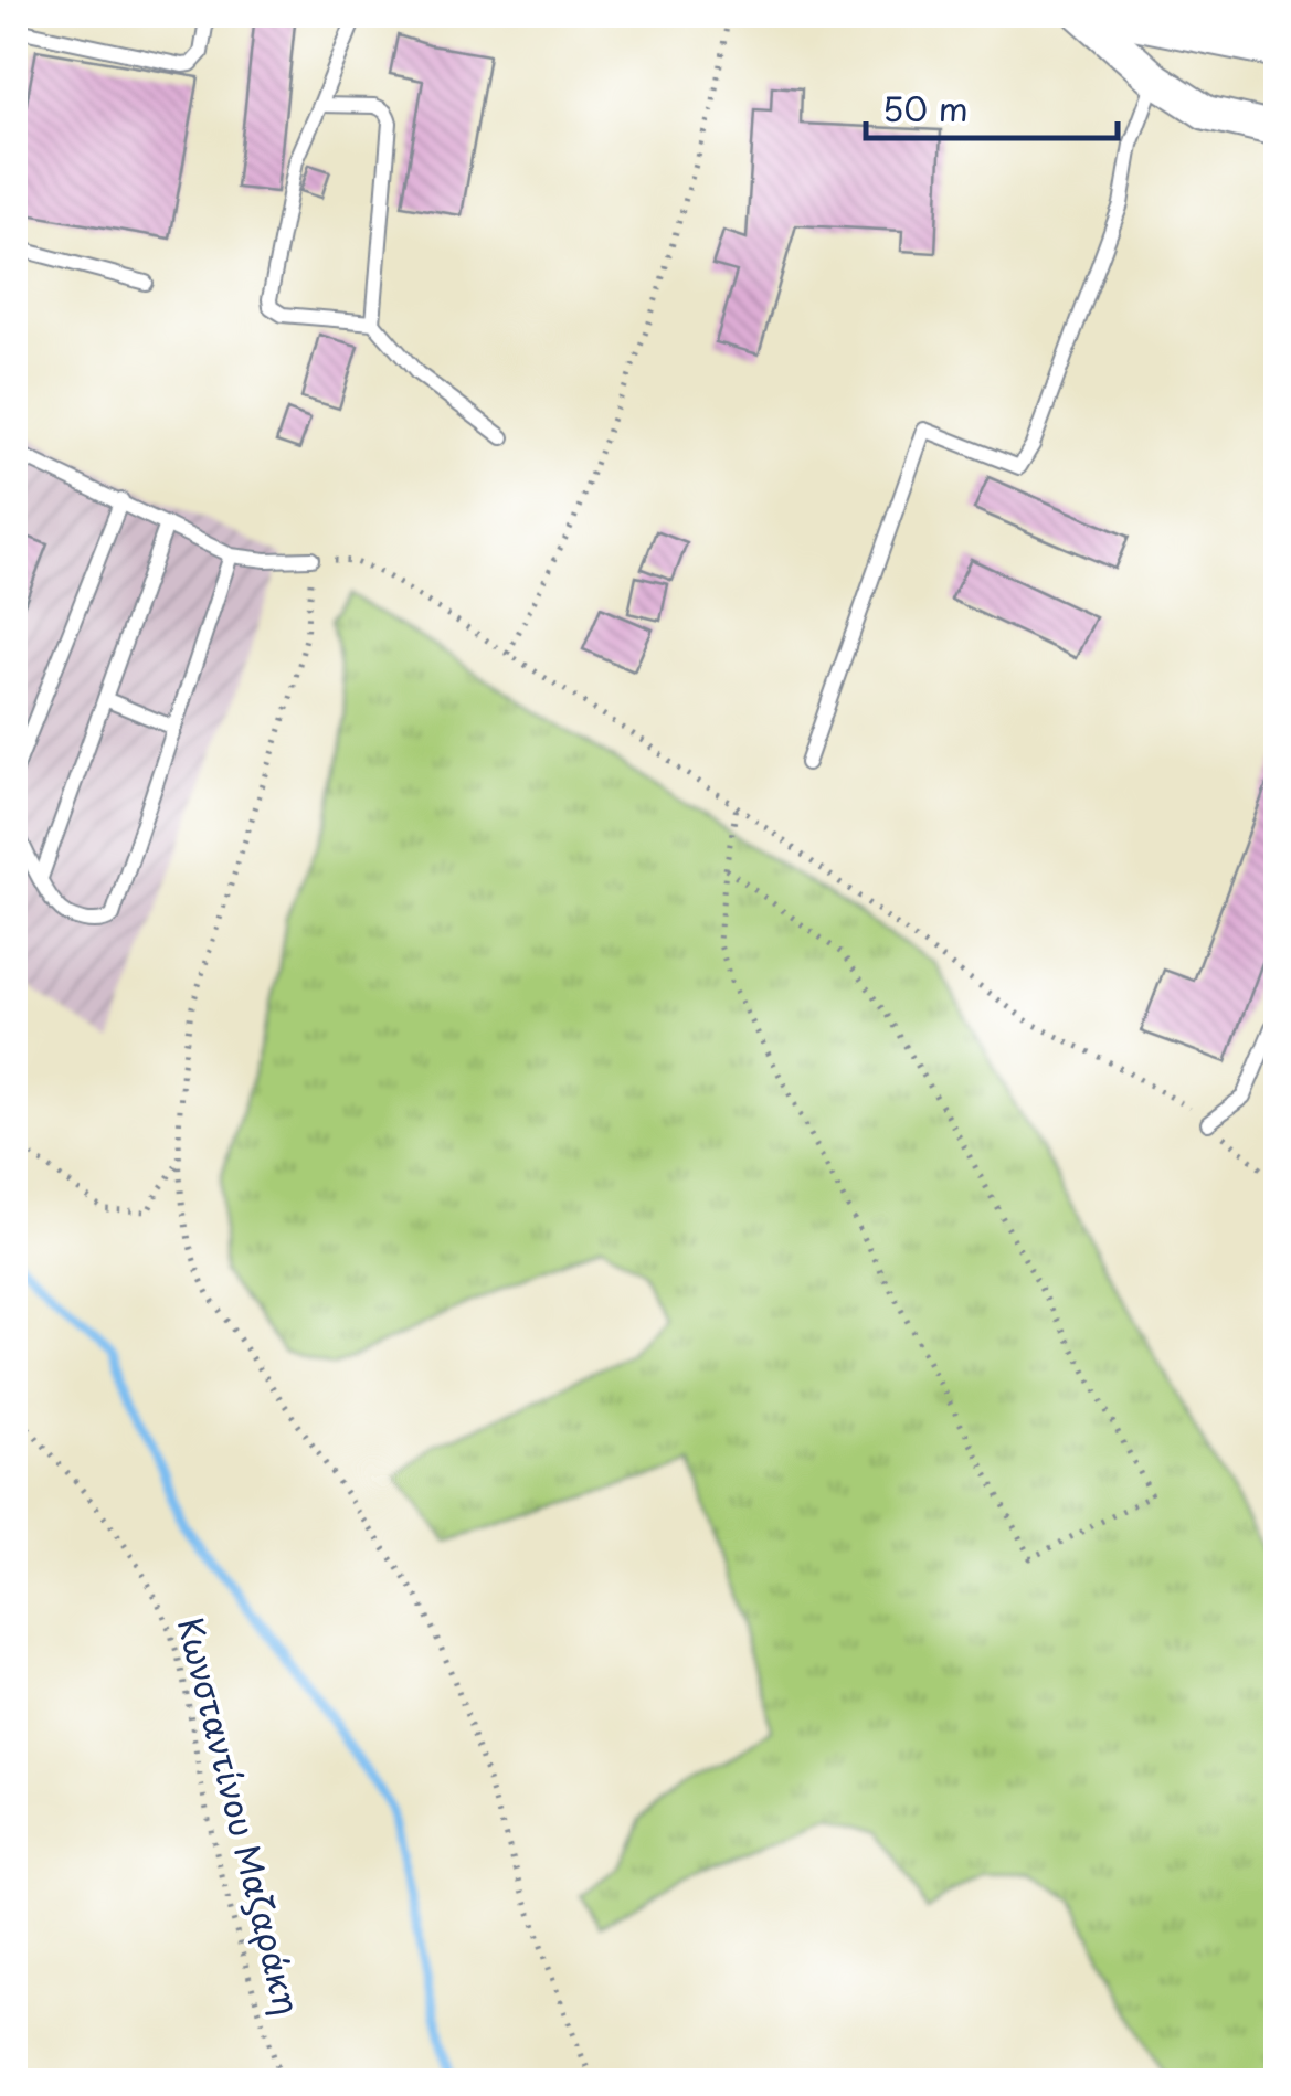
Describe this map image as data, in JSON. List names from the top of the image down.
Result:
{
  "streets": {
    "path": ["Κωνσταντίνου Μαζαράκη"]
  },
  "scale_bar": "50 m"
}
